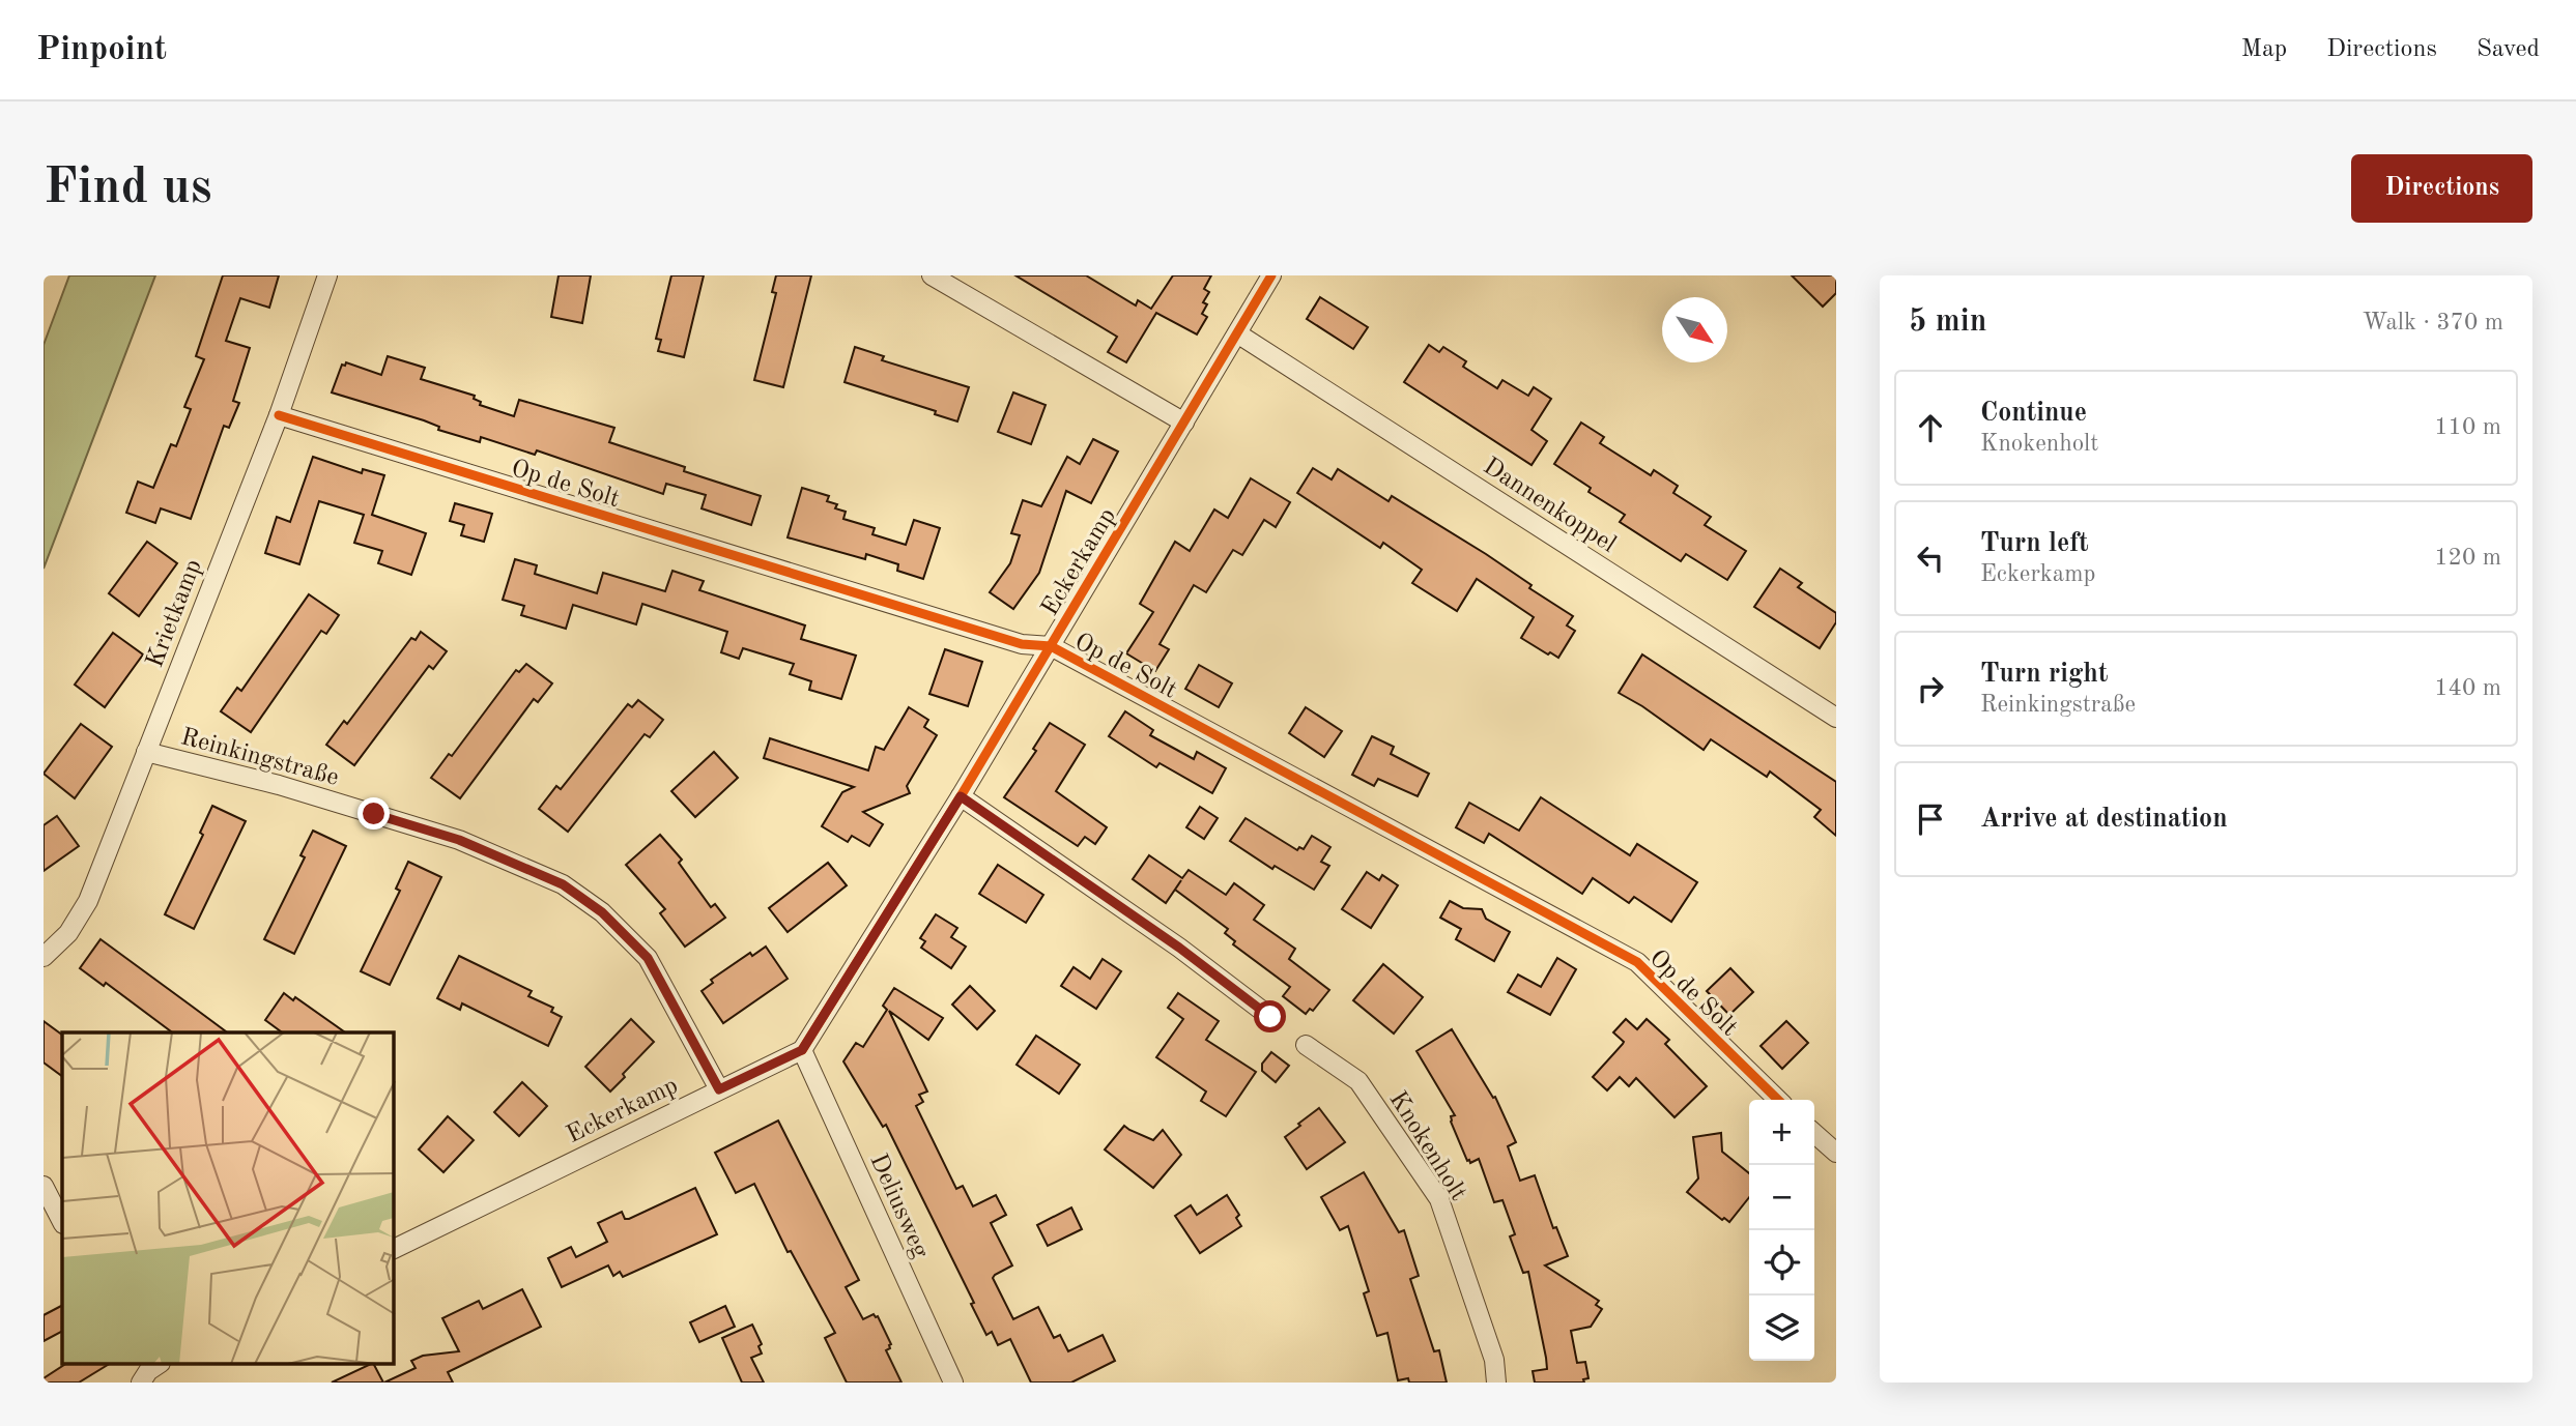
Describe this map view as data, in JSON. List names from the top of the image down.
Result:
{
  "streets": {
    "street": [
      "Op de Solt",
      "Dannenkoppel",
      "Eckerkamp",
      "Krietkamp",
      "Reinkingstraße",
      "Knokenholt",
      "Deliusweg"
    ]
  },
  "crossings": [
    ["Op de Solt", "Eckerkamp"],
    ["Op de Solt", "Krietkamp"],
    ["Dannenkoppel", "Eckerkamp"],
    ["Eckerkamp", "Reinkingstraße"],
    ["Eckerkamp", "Deliusweg"],
    ["Krietkamp", "Reinkingstraße"]
  ],
  "north": "bottom right",
  "page": {
    "header": "Pinpoint",
    "nav": ["Map", "Directions", "Saved"],
    "buttons": "Directions",
    "title": "Find us",
    "heading": ["5 min", "Walk · 370 m"],
    "list": [
      ["Continue", "Knokenholt", "110 m"],
      ["Turn left", "Eckerkamp", "120 m"],
      ["Turn right", "Reinkingstraße", "140 m"],
      "Arrive at destination"
    ],
    "map_buttons": ["+", "−"]
  }
}
